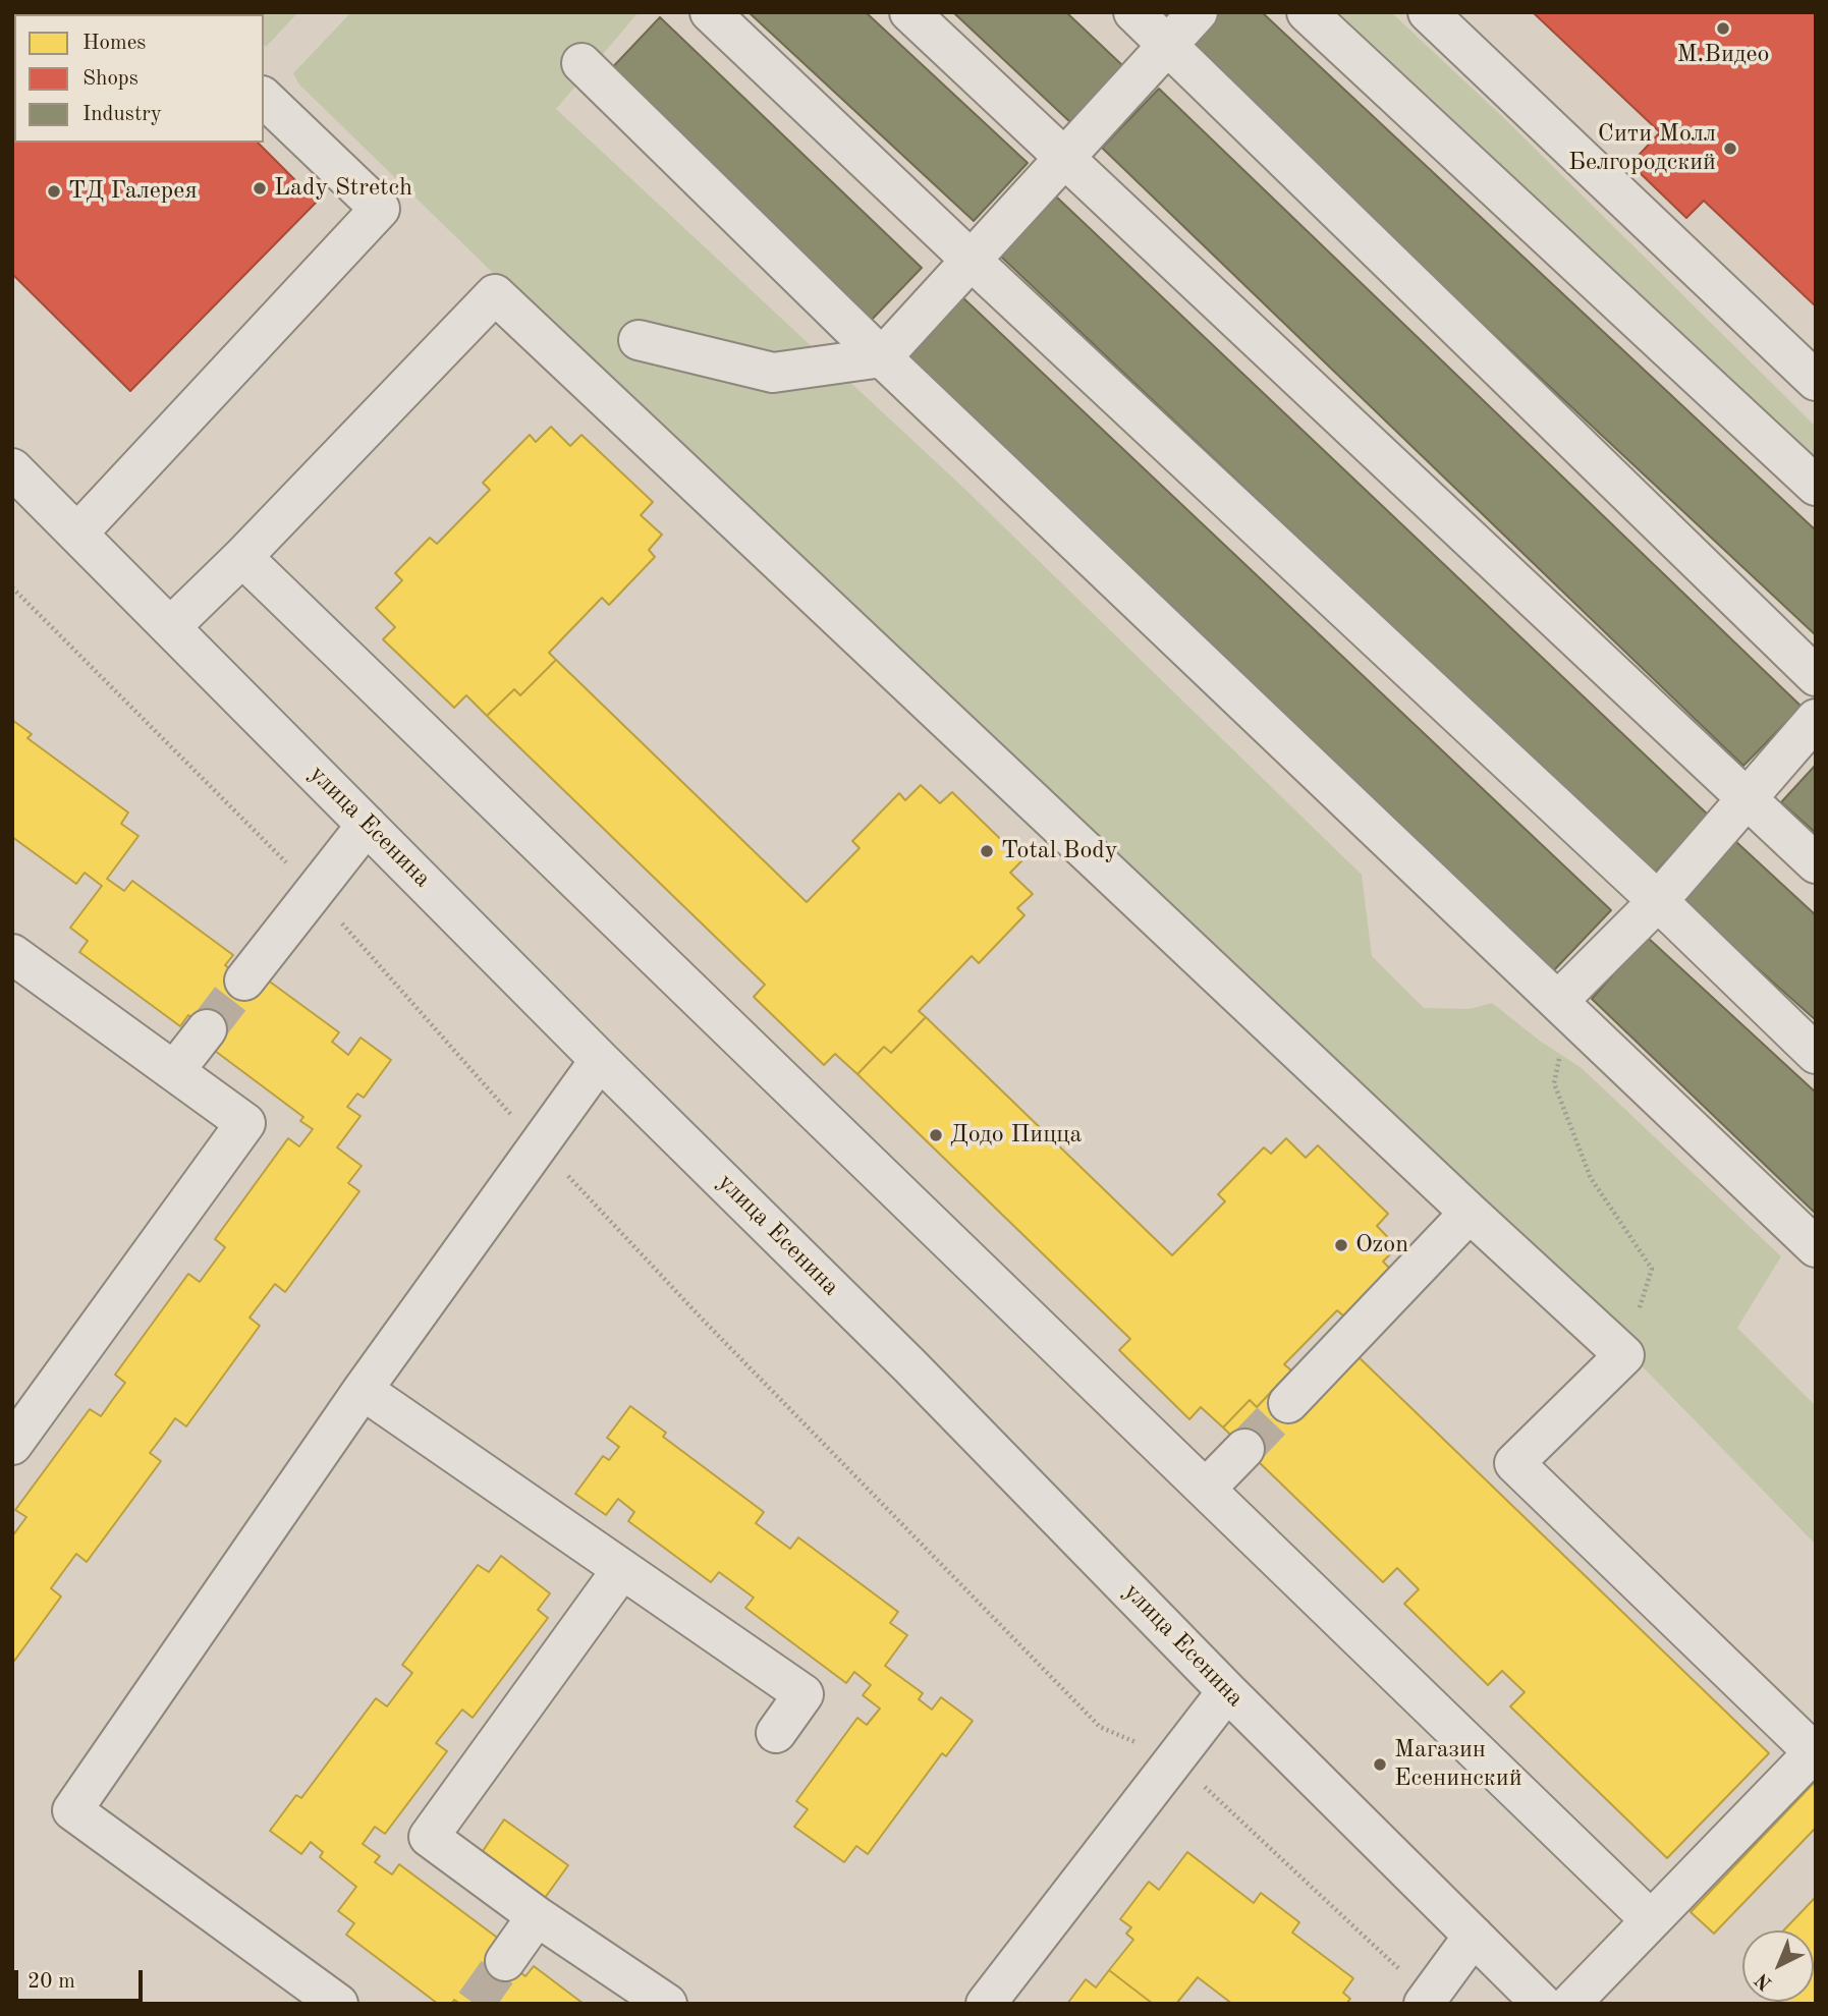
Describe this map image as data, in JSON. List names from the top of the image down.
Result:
{
  "streets": {
    "street": ["улица Есенина"]
  },
  "places": [
    "М.Видео",
    "Сити Молл Белгородский",
    "Lady Stretch",
    "ТД Галерея",
    "Total Body",
    "Додо Пицца",
    "Ozon",
    "Магазин Есенинский"
  ],
  "legend": ["Homes", "Shops", "Industry"],
  "scale_bar": "20 m",
  "north": "bottom left"
}
